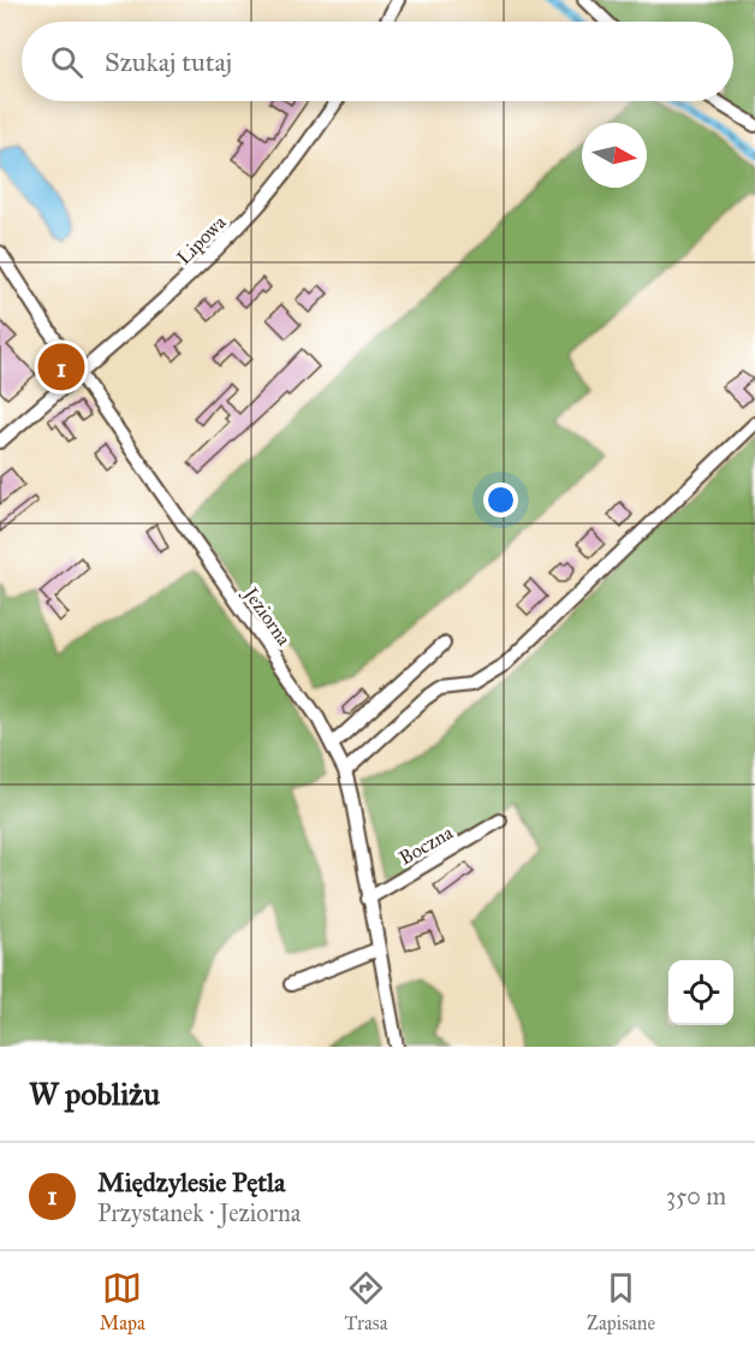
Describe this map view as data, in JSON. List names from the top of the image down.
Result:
{
  "streets": {
    "street": ["Lipowa", "Jeziorna", "Boczna"]
  },
  "crossings": [
    ["Lipowa", "Jeziorna"],
    ["Jeziorna", "Boczna"]
  ],
  "north": "right",
  "page": {
    "search": "Szukaj tutaj",
    "pins": "1",
    "heading": "W pobliżu",
    "list": [
      {
        "mark": "1",
        "name": "Międzylesie Pętla",
        "note": "Przystanek · Jeziorna",
        "value": "350 m"
      }
    ],
    "nav": ["Mapa", "Trasa", "Zapisane"]
  }
}
